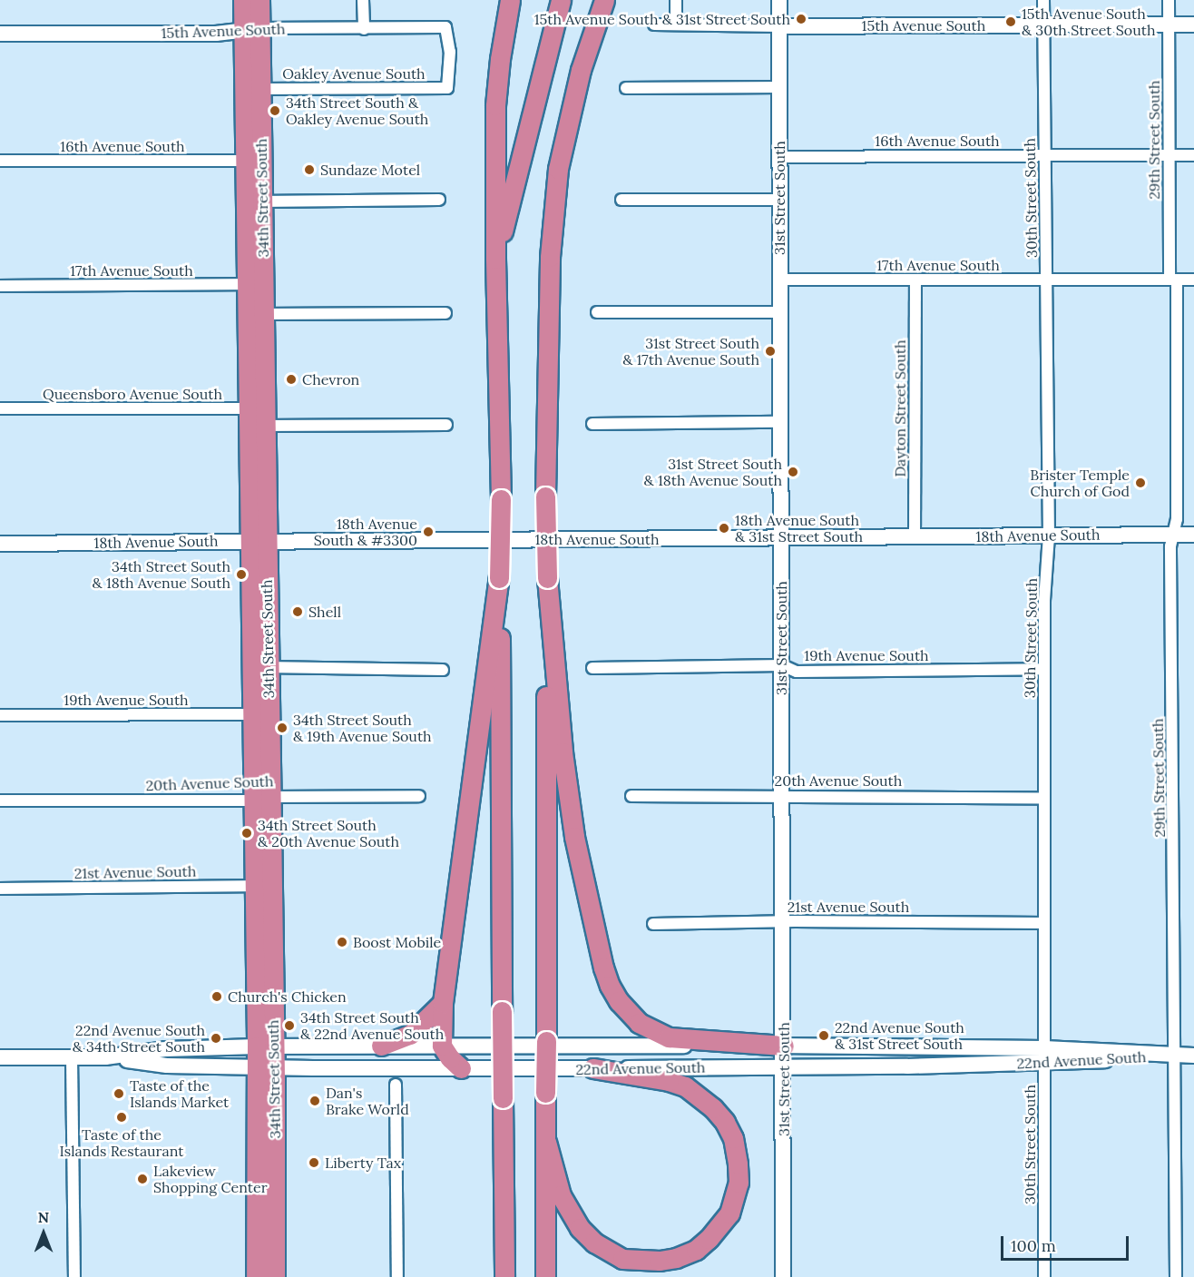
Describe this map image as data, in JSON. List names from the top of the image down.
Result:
{
  "streets": {
    "highway": ["34th Street South"],
    "street": [
      "15th Avenue South",
      "Oakley Avenue South",
      "29th Street South",
      "16th Avenue South",
      "31st Street South",
      "30th Street South",
      "17th Avenue South",
      "Queensboro Avenue South",
      "Dayton Street South",
      "18th Avenue South",
      "19th Avenue South",
      "20th Avenue South",
      "21st Avenue South",
      "22nd Avenue South"
    ]
  },
  "crossings": [
    ["15th Avenue South", "Oakley Avenue South"],
    ["15th Avenue South", "29th Street South"],
    ["15th Avenue South", "34th Street South"],
    ["15th Avenue South", "31st Street South"],
    ["15th Avenue South", "30th Street South"],
    ["Oakley Avenue South", "34th Street South"],
    ["29th Street South", "16th Avenue South"],
    ["29th Street South", "17th Avenue South"],
    ["29th Street South", "18th Avenue South"],
    ["29th Street South", "22nd Avenue South"],
    ["16th Avenue South", "34th Street South"],
    ["16th Avenue South", "31st Street South"],
    ["16th Avenue South", "30th Street South"],
    ["34th Street South", "17th Avenue South"],
    ["34th Street South", "Queensboro Avenue South"],
    ["34th Street South", "18th Avenue South"],
    ["34th Street South", "19th Avenue South"],
    ["34th Street South", "20th Avenue South"],
    ["34th Street South", "21st Avenue South"],
    ["34th Street South", "22nd Avenue South"],
    ["31st Street South", "17th Avenue South"],
    ["31st Street South", "18th Avenue South"],
    ["31st Street South", "19th Avenue South"],
    ["31st Street South", "20th Avenue South"],
    ["31st Street South", "21st Avenue South"],
    ["31st Street South", "22nd Avenue South"],
    ["30th Street South", "17th Avenue South"],
    ["30th Street South", "18th Avenue South"],
    ["30th Street South", "19th Avenue South"],
    ["30th Street South", "20th Avenue South"],
    ["30th Street South", "21st Avenue South"],
    ["30th Street South", "22nd Avenue South"],
    ["17th Avenue South", "Dayton Street South"],
    ["Dayton Street South", "18th Avenue South"]
  ],
  "places": [
    "15th Avenue South & 31st Street South",
    "15th Avenue South & 30th Street South",
    "34th Street South & Oakley Avenue South",
    "Sundaze Motel",
    "31st Street South & 17th Avenue South",
    "Chevron",
    "31st Street South & 18th Avenue South",
    "Brister Temple Church of God",
    "18th Avenue South & 31st Street South",
    "18th Avenue South & #3300",
    "34th Street South & 18th Avenue South",
    "Shell",
    "34th Street South & 19th Avenue South",
    "34th Street South & 20th Avenue South",
    "Boost Mobile",
    "Church's Chicken",
    "34th Street South & 22nd Avenue South",
    "22nd Avenue South & 31st Street South",
    "22nd Avenue South & 34th Street South",
    "Taste of the Islands Market",
    "Dan's Brake World",
    "Taste of the Islands Restaurant",
    "Liberty Tax",
    "Lakeview Shopping Center"
  ],
  "scale_bar": "100 m",
  "north": "top"
}
